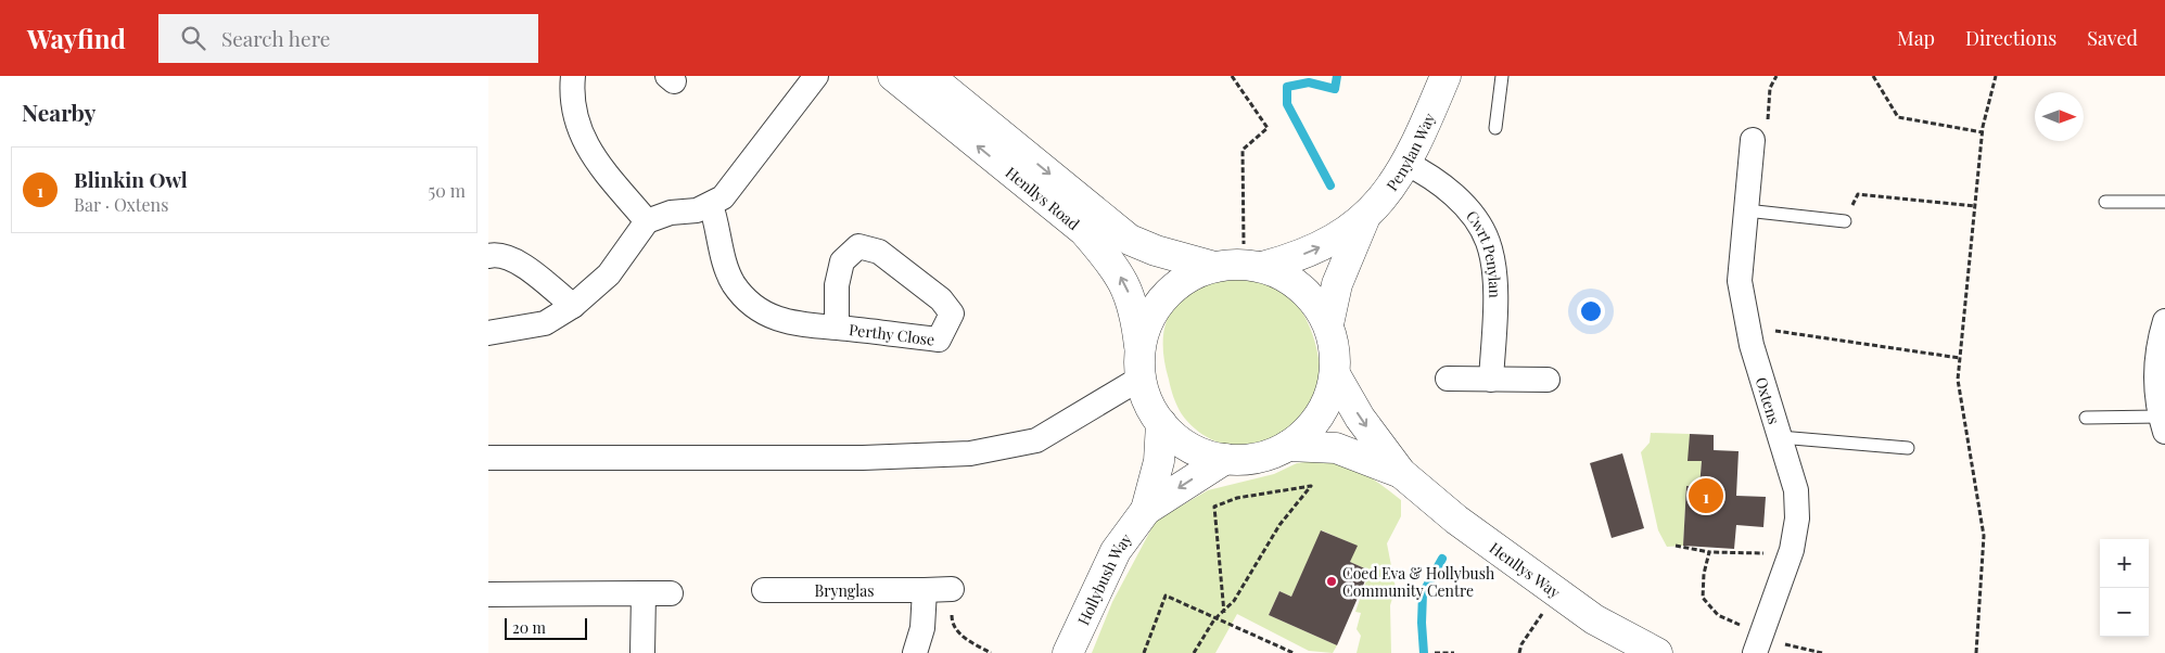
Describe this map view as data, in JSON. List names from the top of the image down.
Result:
{
  "streets": {
    "street": [
      "Penylan Way",
      "Henllys Road",
      "Cwrt Penylan",
      "Perthy Close",
      "Oxtens",
      "Henllys Way",
      "Hollybush Way",
      "Brynglas"
    ]
  },
  "crossings": [
    ["Penylan Way", "Henllys Road"],
    ["Penylan Way", "Cwrt Penylan"],
    ["Henllys Road", "Hollybush Way"]
  ],
  "places": ["Coed Eva & Hollybush Community Centre"],
  "scale_bar": "20 m",
  "north": "right",
  "page": {
    "header": "Wayfind",
    "search": "Search here",
    "nav": ["Map", "Directions", "Saved"],
    "heading": "Nearby",
    "list": [
      {
        "mark": "1",
        "name": "Blinkin Owl",
        "note": "Bar · Oxtens",
        "value": "50 m"
      }
    ],
    "pins": "1",
    "map_buttons": ["+", "−"],
    "scale": "20 m"
  }
}
